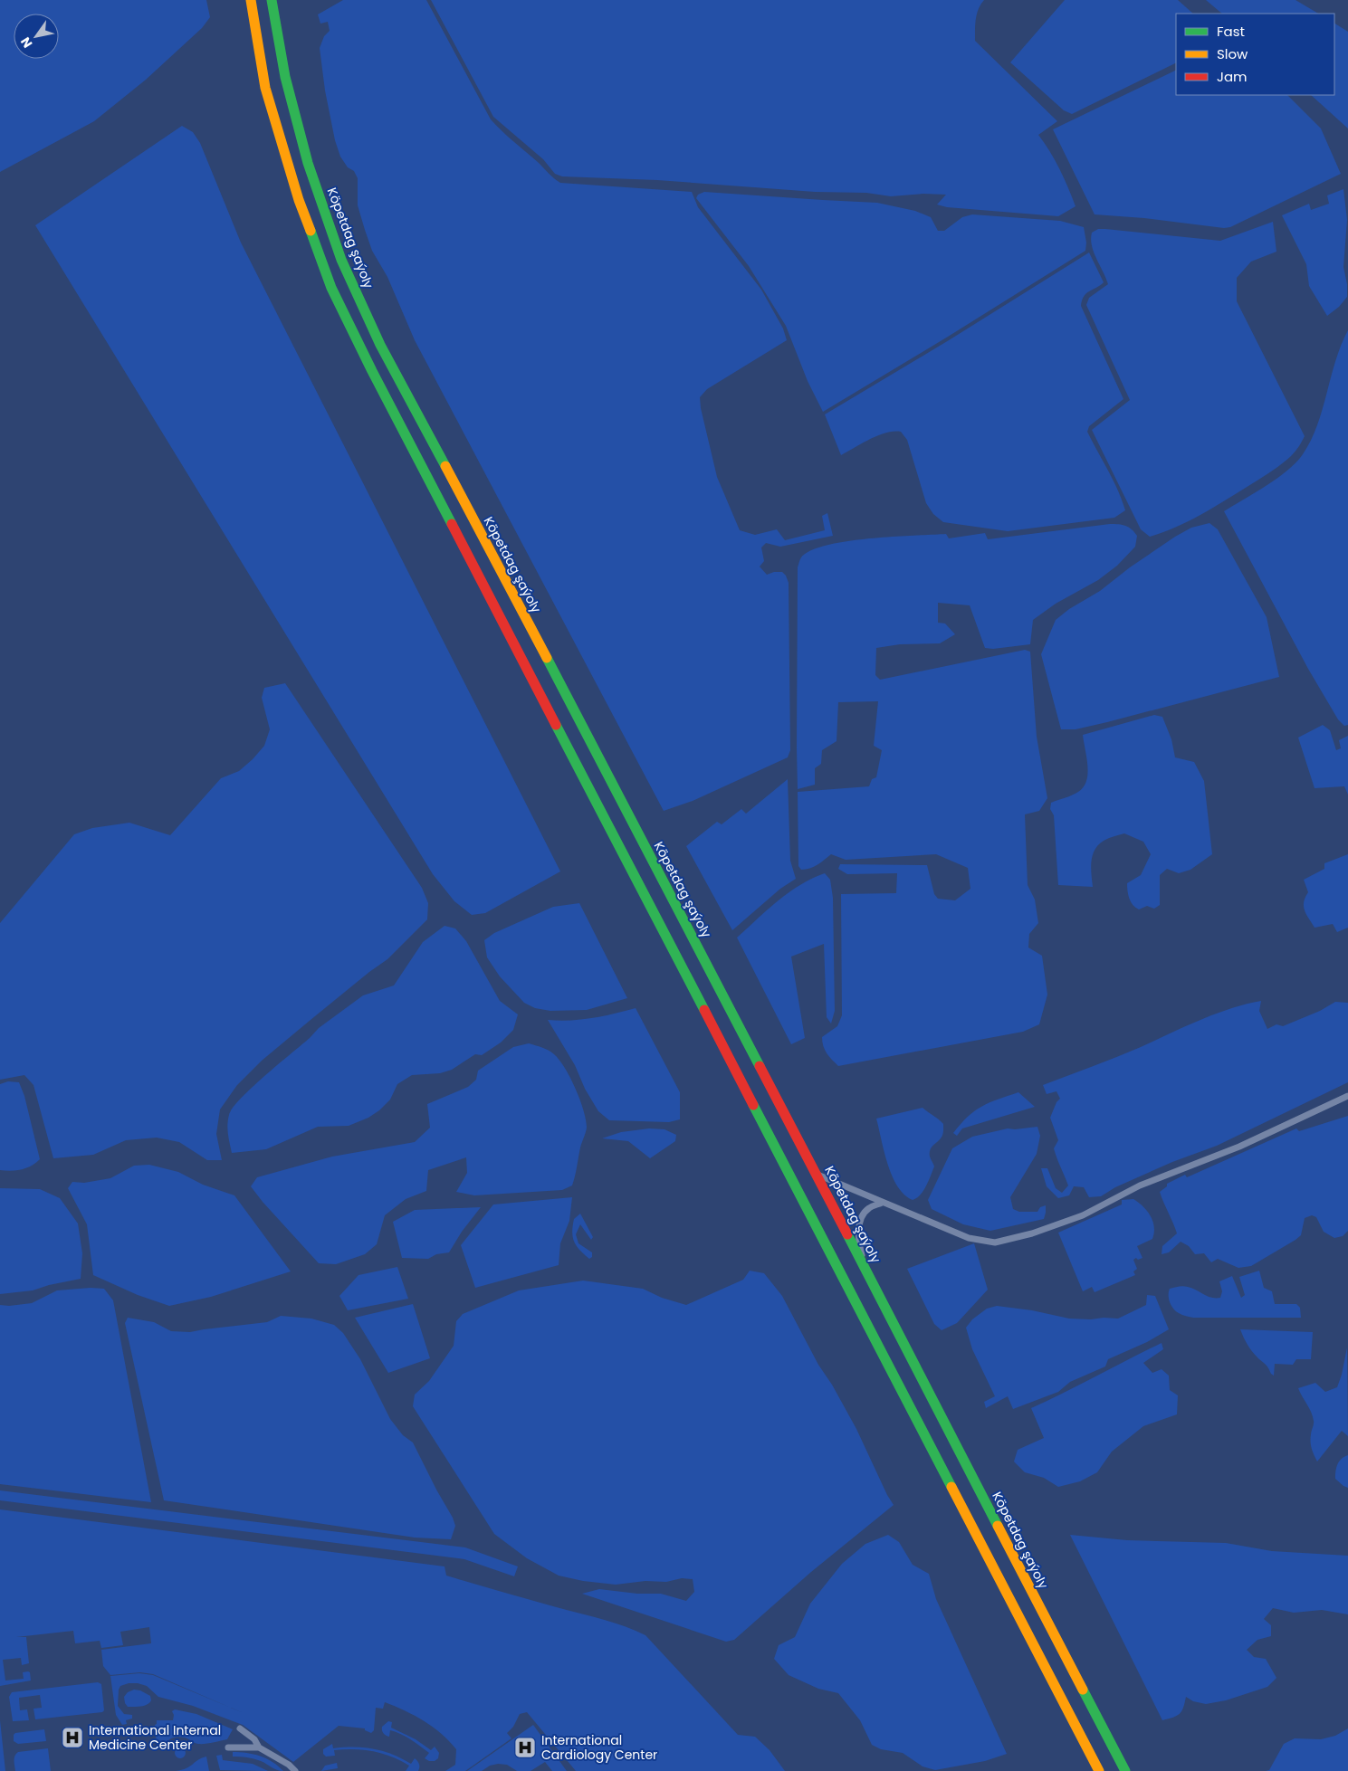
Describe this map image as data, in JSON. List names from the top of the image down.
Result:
{
  "streets": {
    "main road": ["Köpetdag şaýoly"]
  },
  "places": {
    "hospital": ["International Internal Medicine Center", "International Cardiology Center"]
  },
  "legend": ["Fast", "Slow", "Jam"],
  "north": "bottom left"
}
